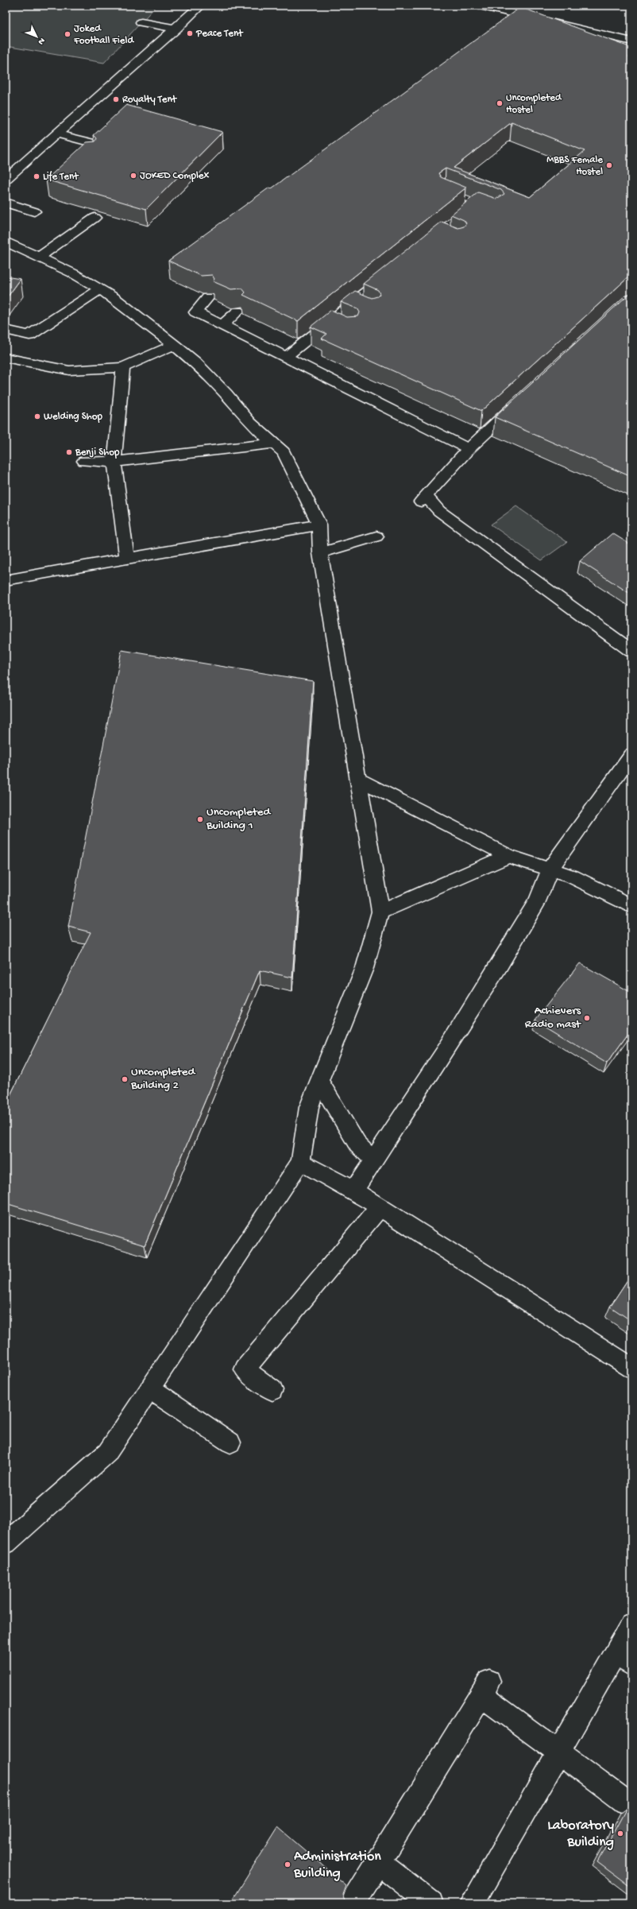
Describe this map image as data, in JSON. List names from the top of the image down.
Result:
{
  "places": [
    "Peace Tent",
    "Joked Football Field",
    "Royalty Tent",
    "Uncompleted Hostel",
    "MBBS Female Hostel",
    "JOKED Complex",
    "Life Tent",
    "Welding Shop",
    "Benji Shop",
    "Uncompleted Building 1",
    "Achievers Radio mast",
    "Uncompleted Building 2",
    "Laboratory Building",
    "Administration Building"
  ],
  "north": "bottom right"
}
